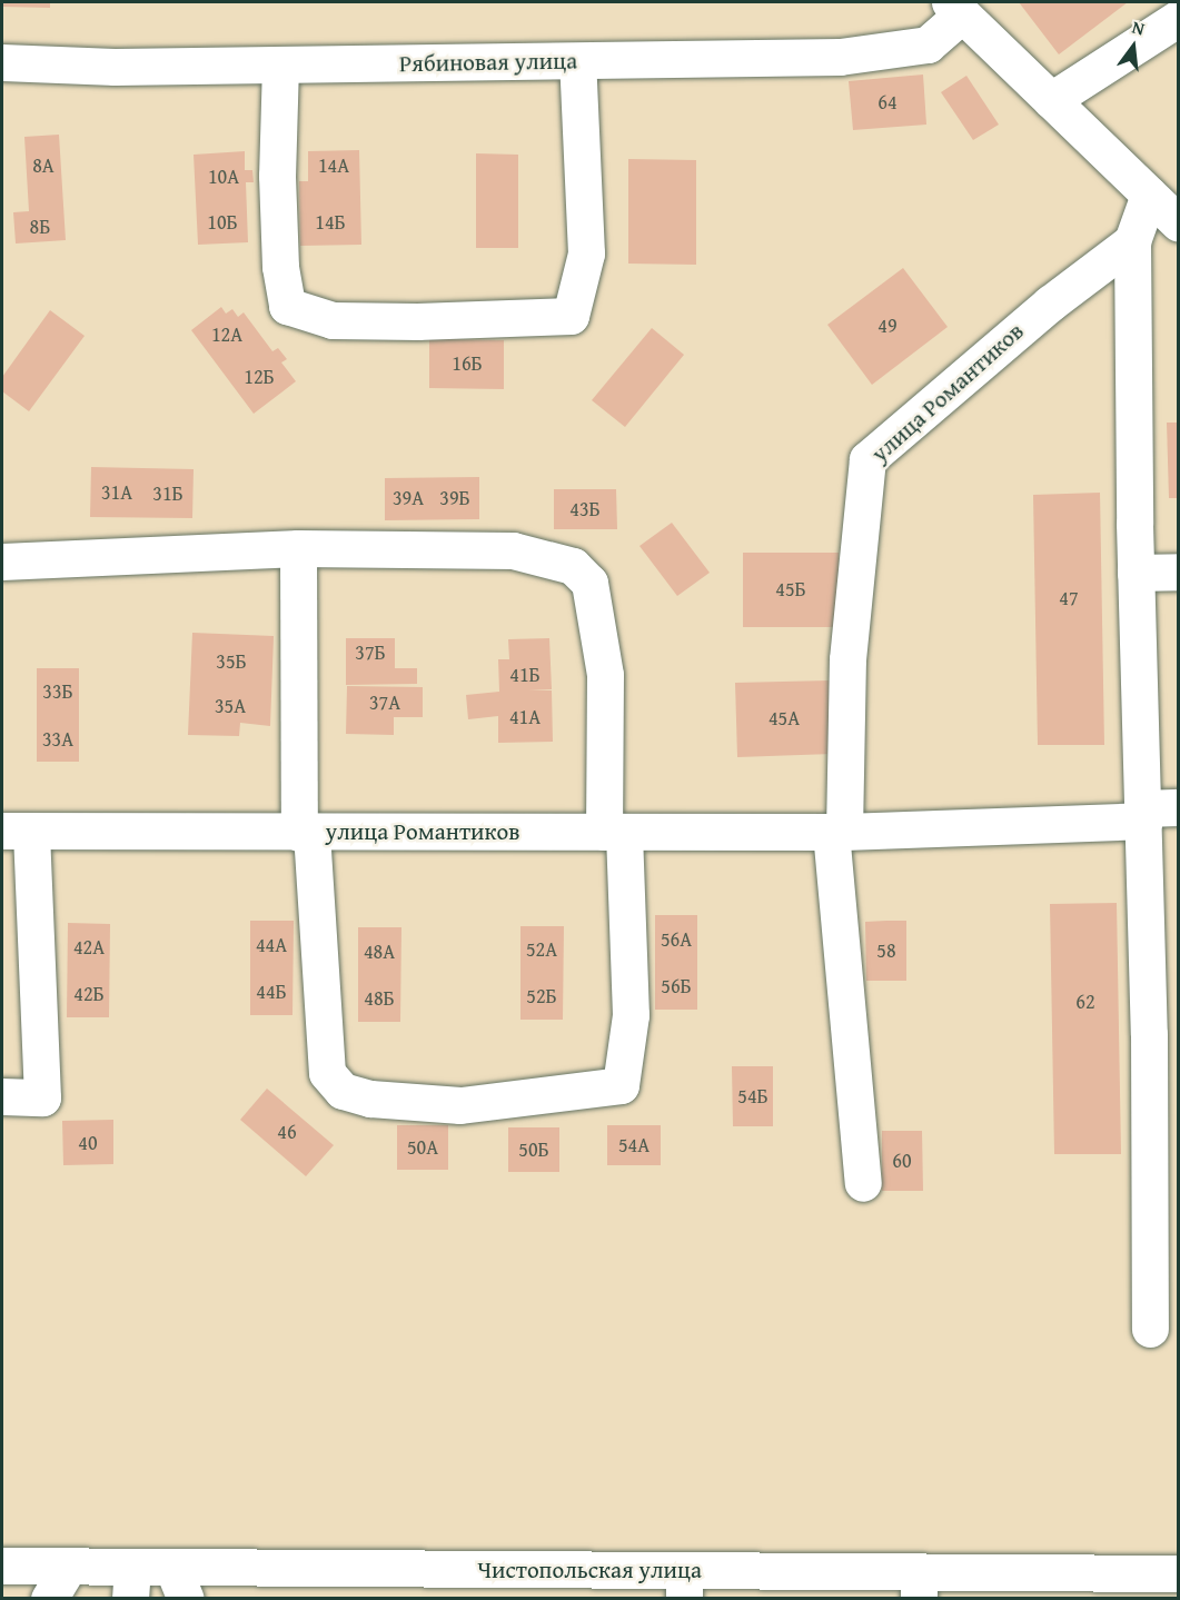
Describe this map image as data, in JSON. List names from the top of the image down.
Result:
{
  "streets": {
    "street": ["Рябиновая улица", "улица Романтиков", "Чистопольская улица"]
  },
  "house_numbers": [
    "64",
    "8А",
    "14А",
    "10А",
    "10Б",
    "14Б",
    "8Б",
    "49",
    "12А",
    "16Б",
    "12Б",
    "31A",
    "31Б",
    "39А",
    "39Б",
    "43Б",
    "45Б",
    "47",
    "37Б",
    "35Б",
    "41Б",
    "33Б",
    "37А",
    "35А",
    "41А",
    "45А",
    "33А",
    "56А",
    "44А",
    "42А",
    "52А",
    "58",
    "48А",
    "56Б",
    "44Б",
    "42Б",
    "52Б",
    "48Б",
    "62",
    "54Б",
    "46",
    "40",
    "54А",
    "50А",
    "50Б",
    "60"
  ],
  "north": "top"
}
